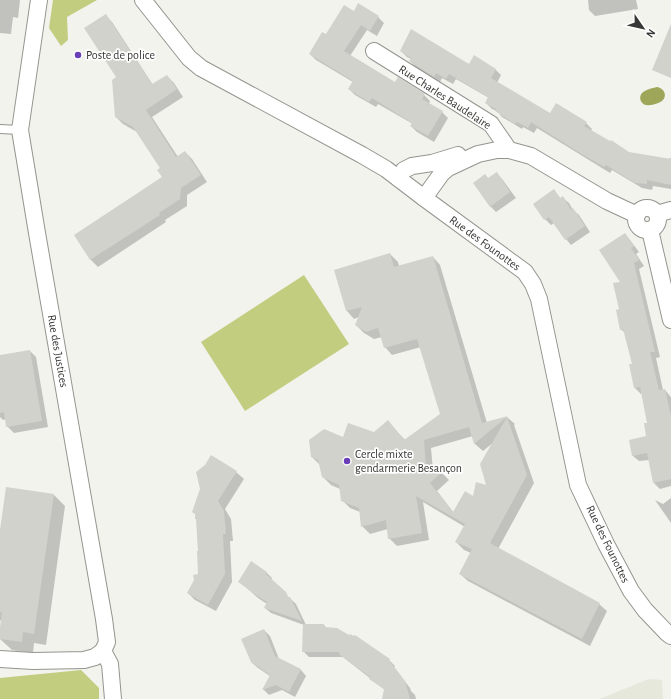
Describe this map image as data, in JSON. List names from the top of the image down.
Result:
{
  "streets": {
    "street": ["Rue Charles Baudelaire", "Rue des Founottes", "Rue des Justices"]
  },
  "places": ["Poste de police", "Cercle mixte gendarmerie Besançon"],
  "north": "bottom right"
}
